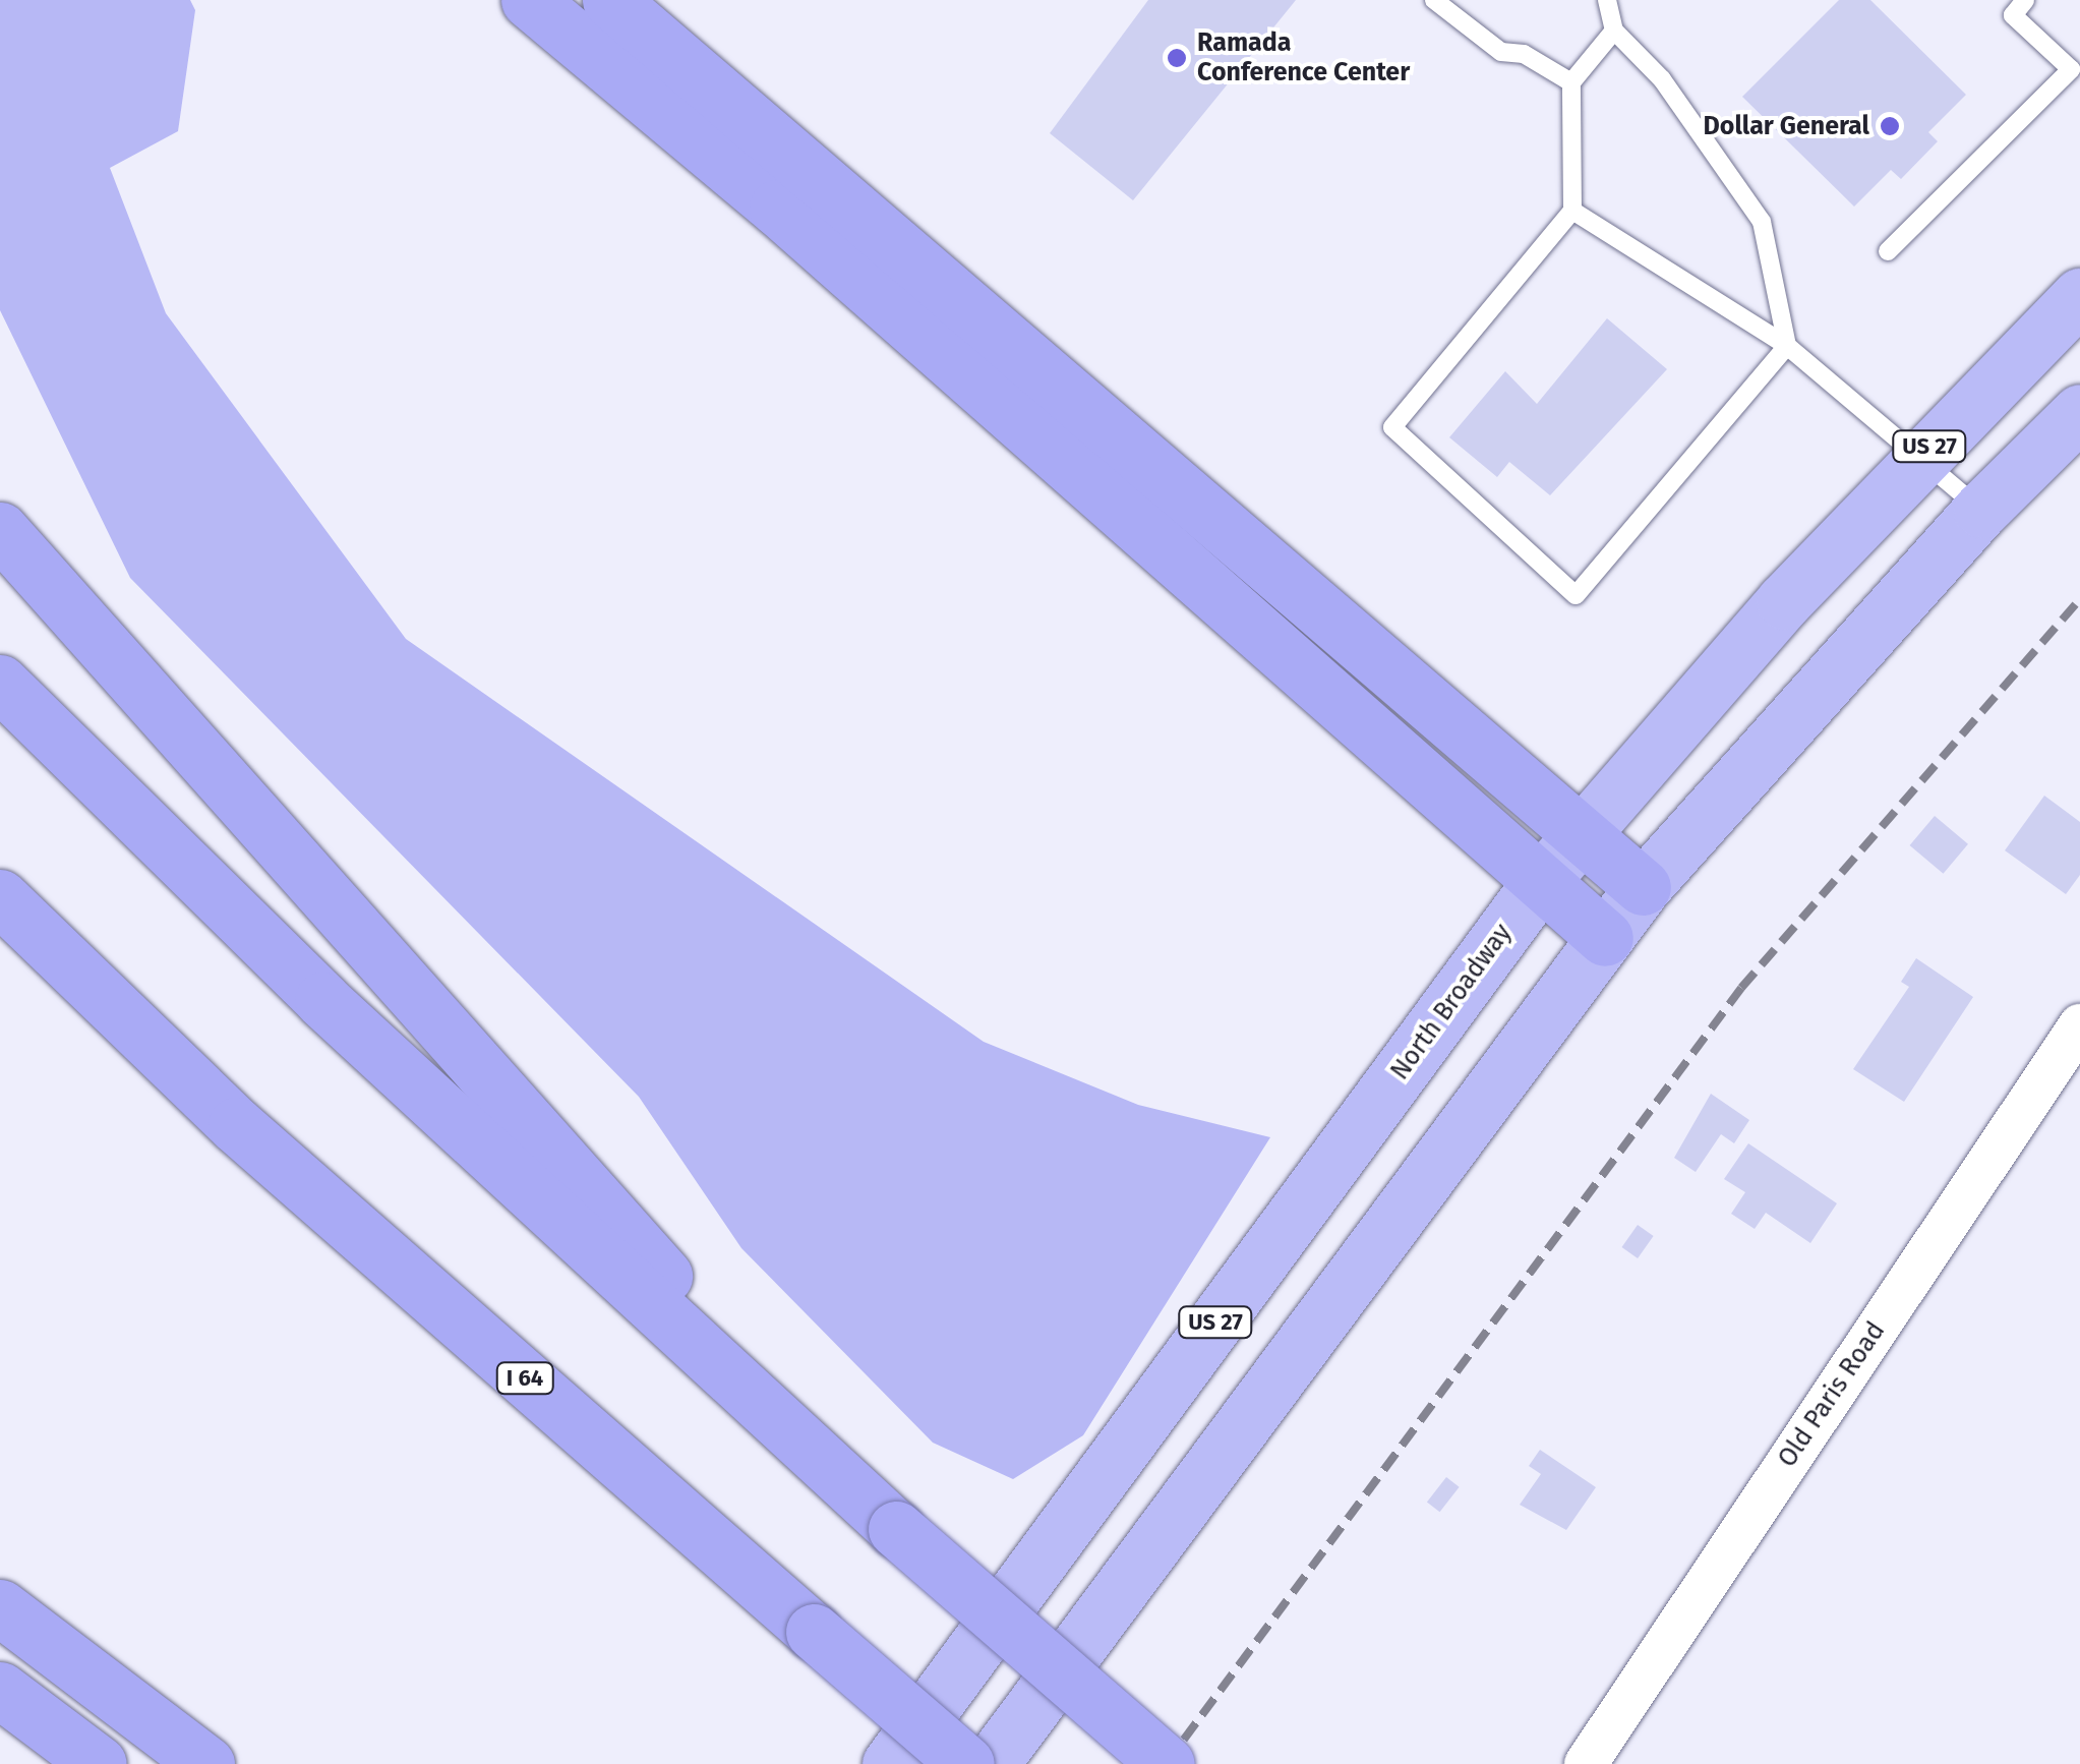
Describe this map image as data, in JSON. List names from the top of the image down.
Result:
{
  "streets": {
    "highway": ["US 27", "North Broadway", "I 64"],
    "street": ["Old Paris Road"]
  },
  "places": ["Ramada Conference Center", "Dollar General"]
}
